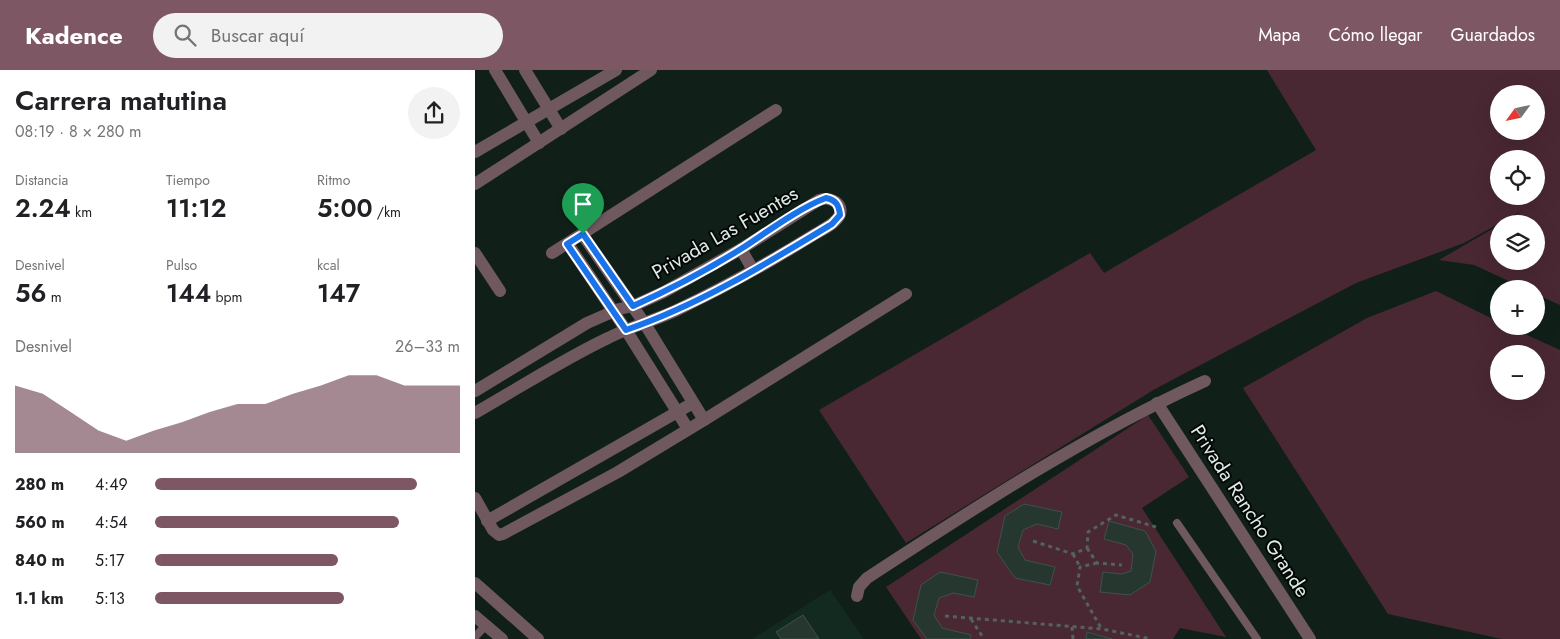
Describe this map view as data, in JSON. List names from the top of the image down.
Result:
{
  "streets": {
    "street": ["Privada Las Fuentes", "Privada Rancho Grande"]
  },
  "north": "bottom left",
  "page": {
    "header": "Kadence",
    "search": "Buscar aquí",
    "nav": ["Mapa", "Cómo llegar", "Guardados"],
    "heading": ["Carrera matutina", "08:19 · 8 × 280 m"],
    "map_buttons": ["+", "−"],
    "stats": [
      ["Distancia", "2.24 km"],
      ["Tiempo", "11:12"],
      ["Ritmo", "5:00 /km"],
      ["Desnivel", "56 m"],
      ["Pulso", "144 bpm"],
      ["kcal", "147"]
    ],
    "chart": ["Desnivel", "26–33 m"],
    "list": [
      {
        "name": "280 m",
        "note": "4:49"
      },
      {
        "name": "560 m",
        "note": "4:54"
      },
      {
        "name": "840 m",
        "note": "5:17"
      },
      {
        "name": "1.1 km",
        "note": "5:13"
      }
    ]
  }
}
